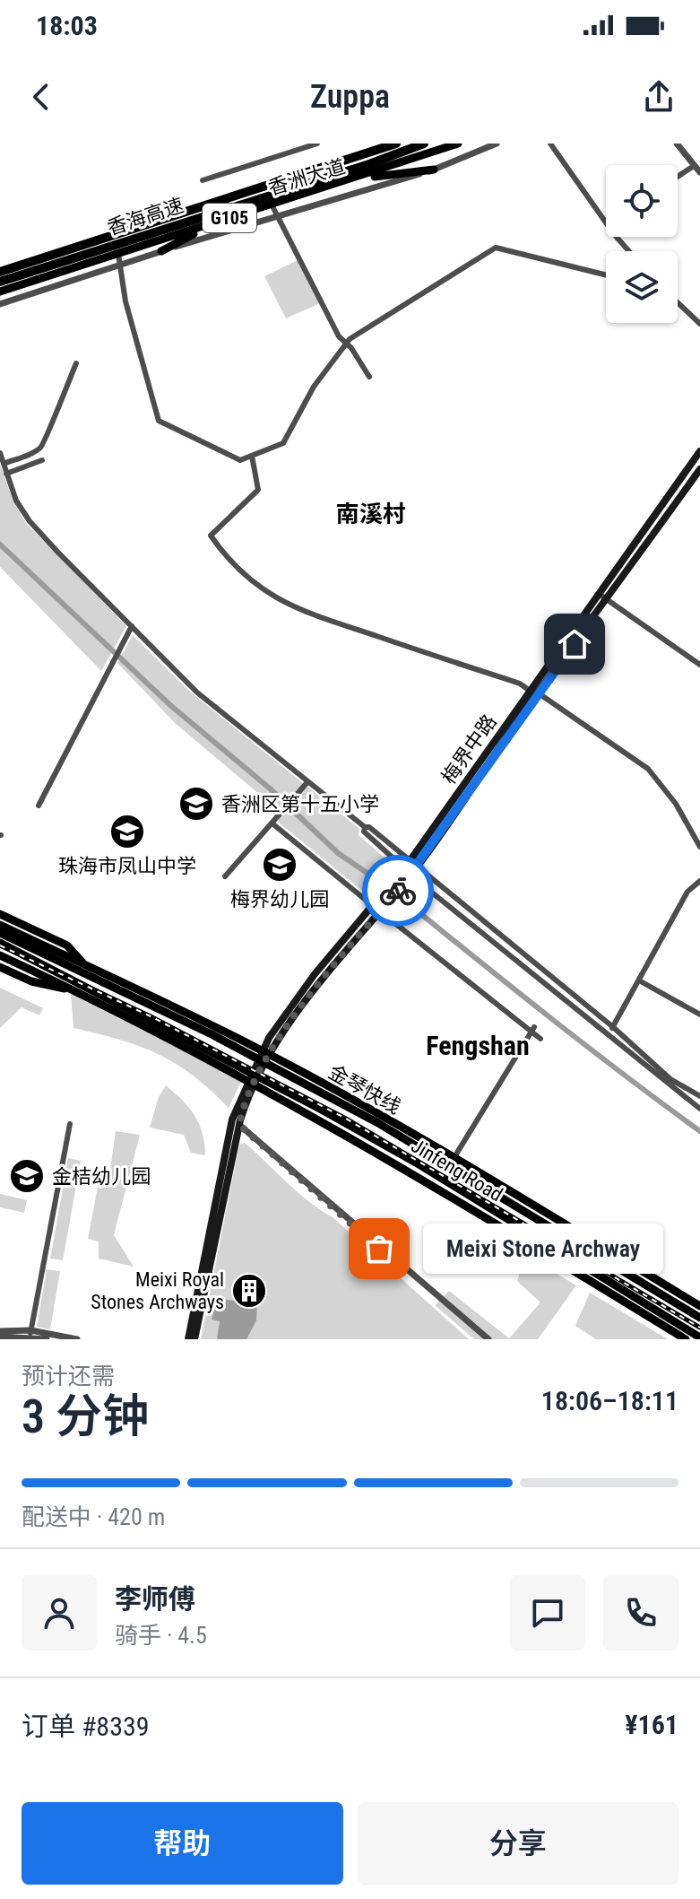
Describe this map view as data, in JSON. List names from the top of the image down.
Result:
{
  "streets": {
    "highway": ["香海高速"],
    "main road": [
      "香洲大道",
      "G105",
      "梅界中路",
      "金琴快线",
      "Jinfeng Road"
    ]
  },
  "crossings": [
    ["香洲大道", "香海高速"],
    ["梅界中路", "Jinfeng Road"]
  ],
  "districts": ["南溪村", "Fengshan"],
  "places": {
    "school or university": [
      "香洲区第十五小学",
      "珠海市凤山中学",
      "梅界幼儿园",
      "金桔幼儿园"
    ],
    "other": ["Meixi Stone Archway"],
    "building": ["Meixi Royal Stones Archways"]
  },
  "page": {
    "status": "18:03",
    "header": "Zuppa",
    "bubble": "Meixi Stone Archway",
    "heading": ["3 分钟", "预计还需", "18:06–18:11"],
    "panel": [
      "李师傅",
      "骑手 · 4.5",
      "订单 #8339",
      "¥161"
    ],
    "bar": "配送中 · 420 m",
    "buttons": ["帮助", "分享"]
  }
}
